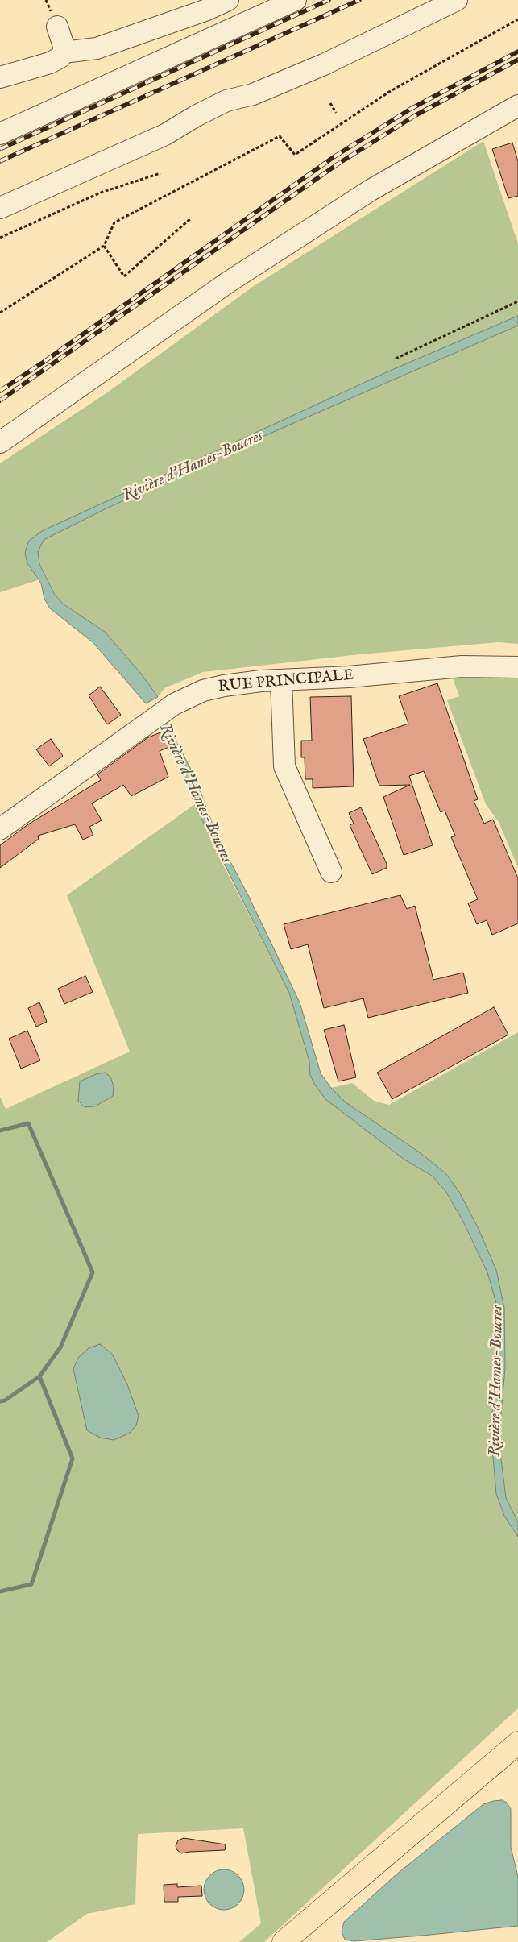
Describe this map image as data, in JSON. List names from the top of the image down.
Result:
{
  "streets": {
    "street": ["RUE PRINCIPALE"]
  },
  "water": ["Rivière d'Hames-Boucres"]
}
